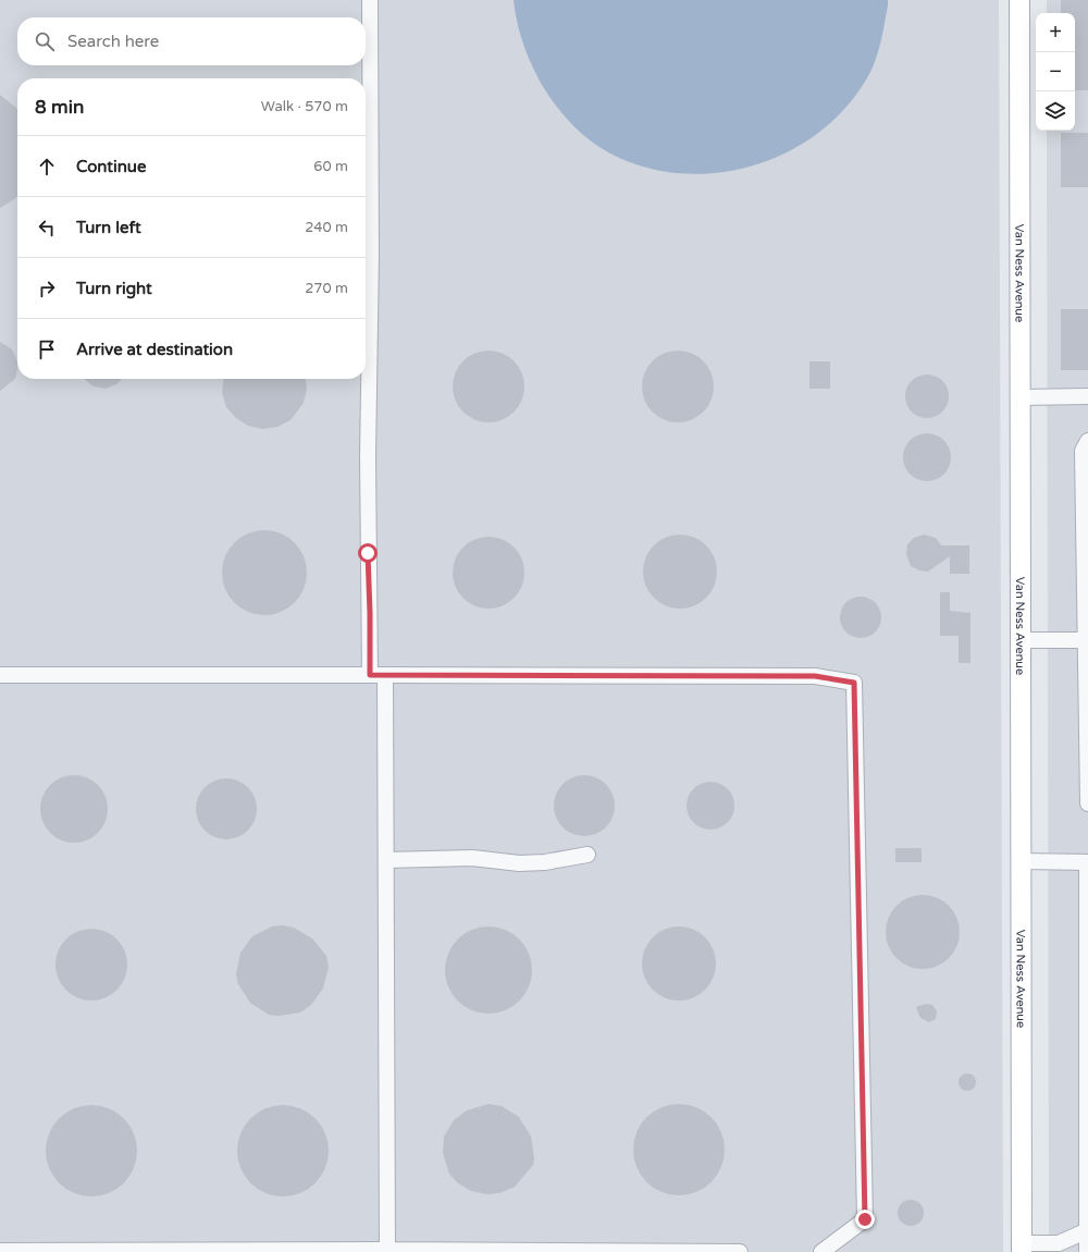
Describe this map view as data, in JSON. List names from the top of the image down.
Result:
{
  "streets": {
    "main road": ["Van Ness Avenue"]
  },
  "page": {
    "map_buttons": ["+", "−"],
    "search": "Search here",
    "heading": ["8 min", "Walk · 570 m"],
    "list": [
      ["Continue", "60 m"],
      ["Turn left", "240 m"],
      ["Turn right", "270 m"],
      "Arrive at destination"
    ]
  }
}
